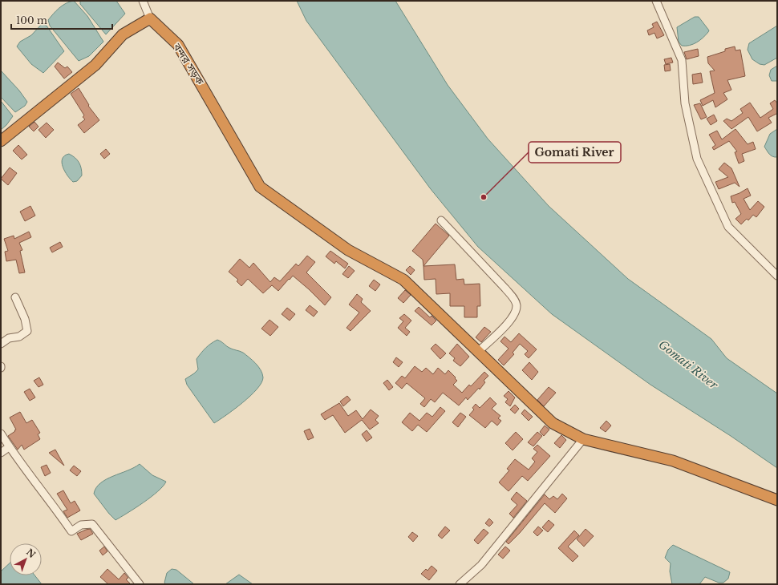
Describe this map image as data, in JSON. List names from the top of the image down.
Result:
{
  "streets": {
    "highway": ["বন্দর সড়ক"]
  },
  "water": ["Gomati River"],
  "places": ["Gomati River"],
  "scale_bar": "100 m",
  "north": "top right"
}
